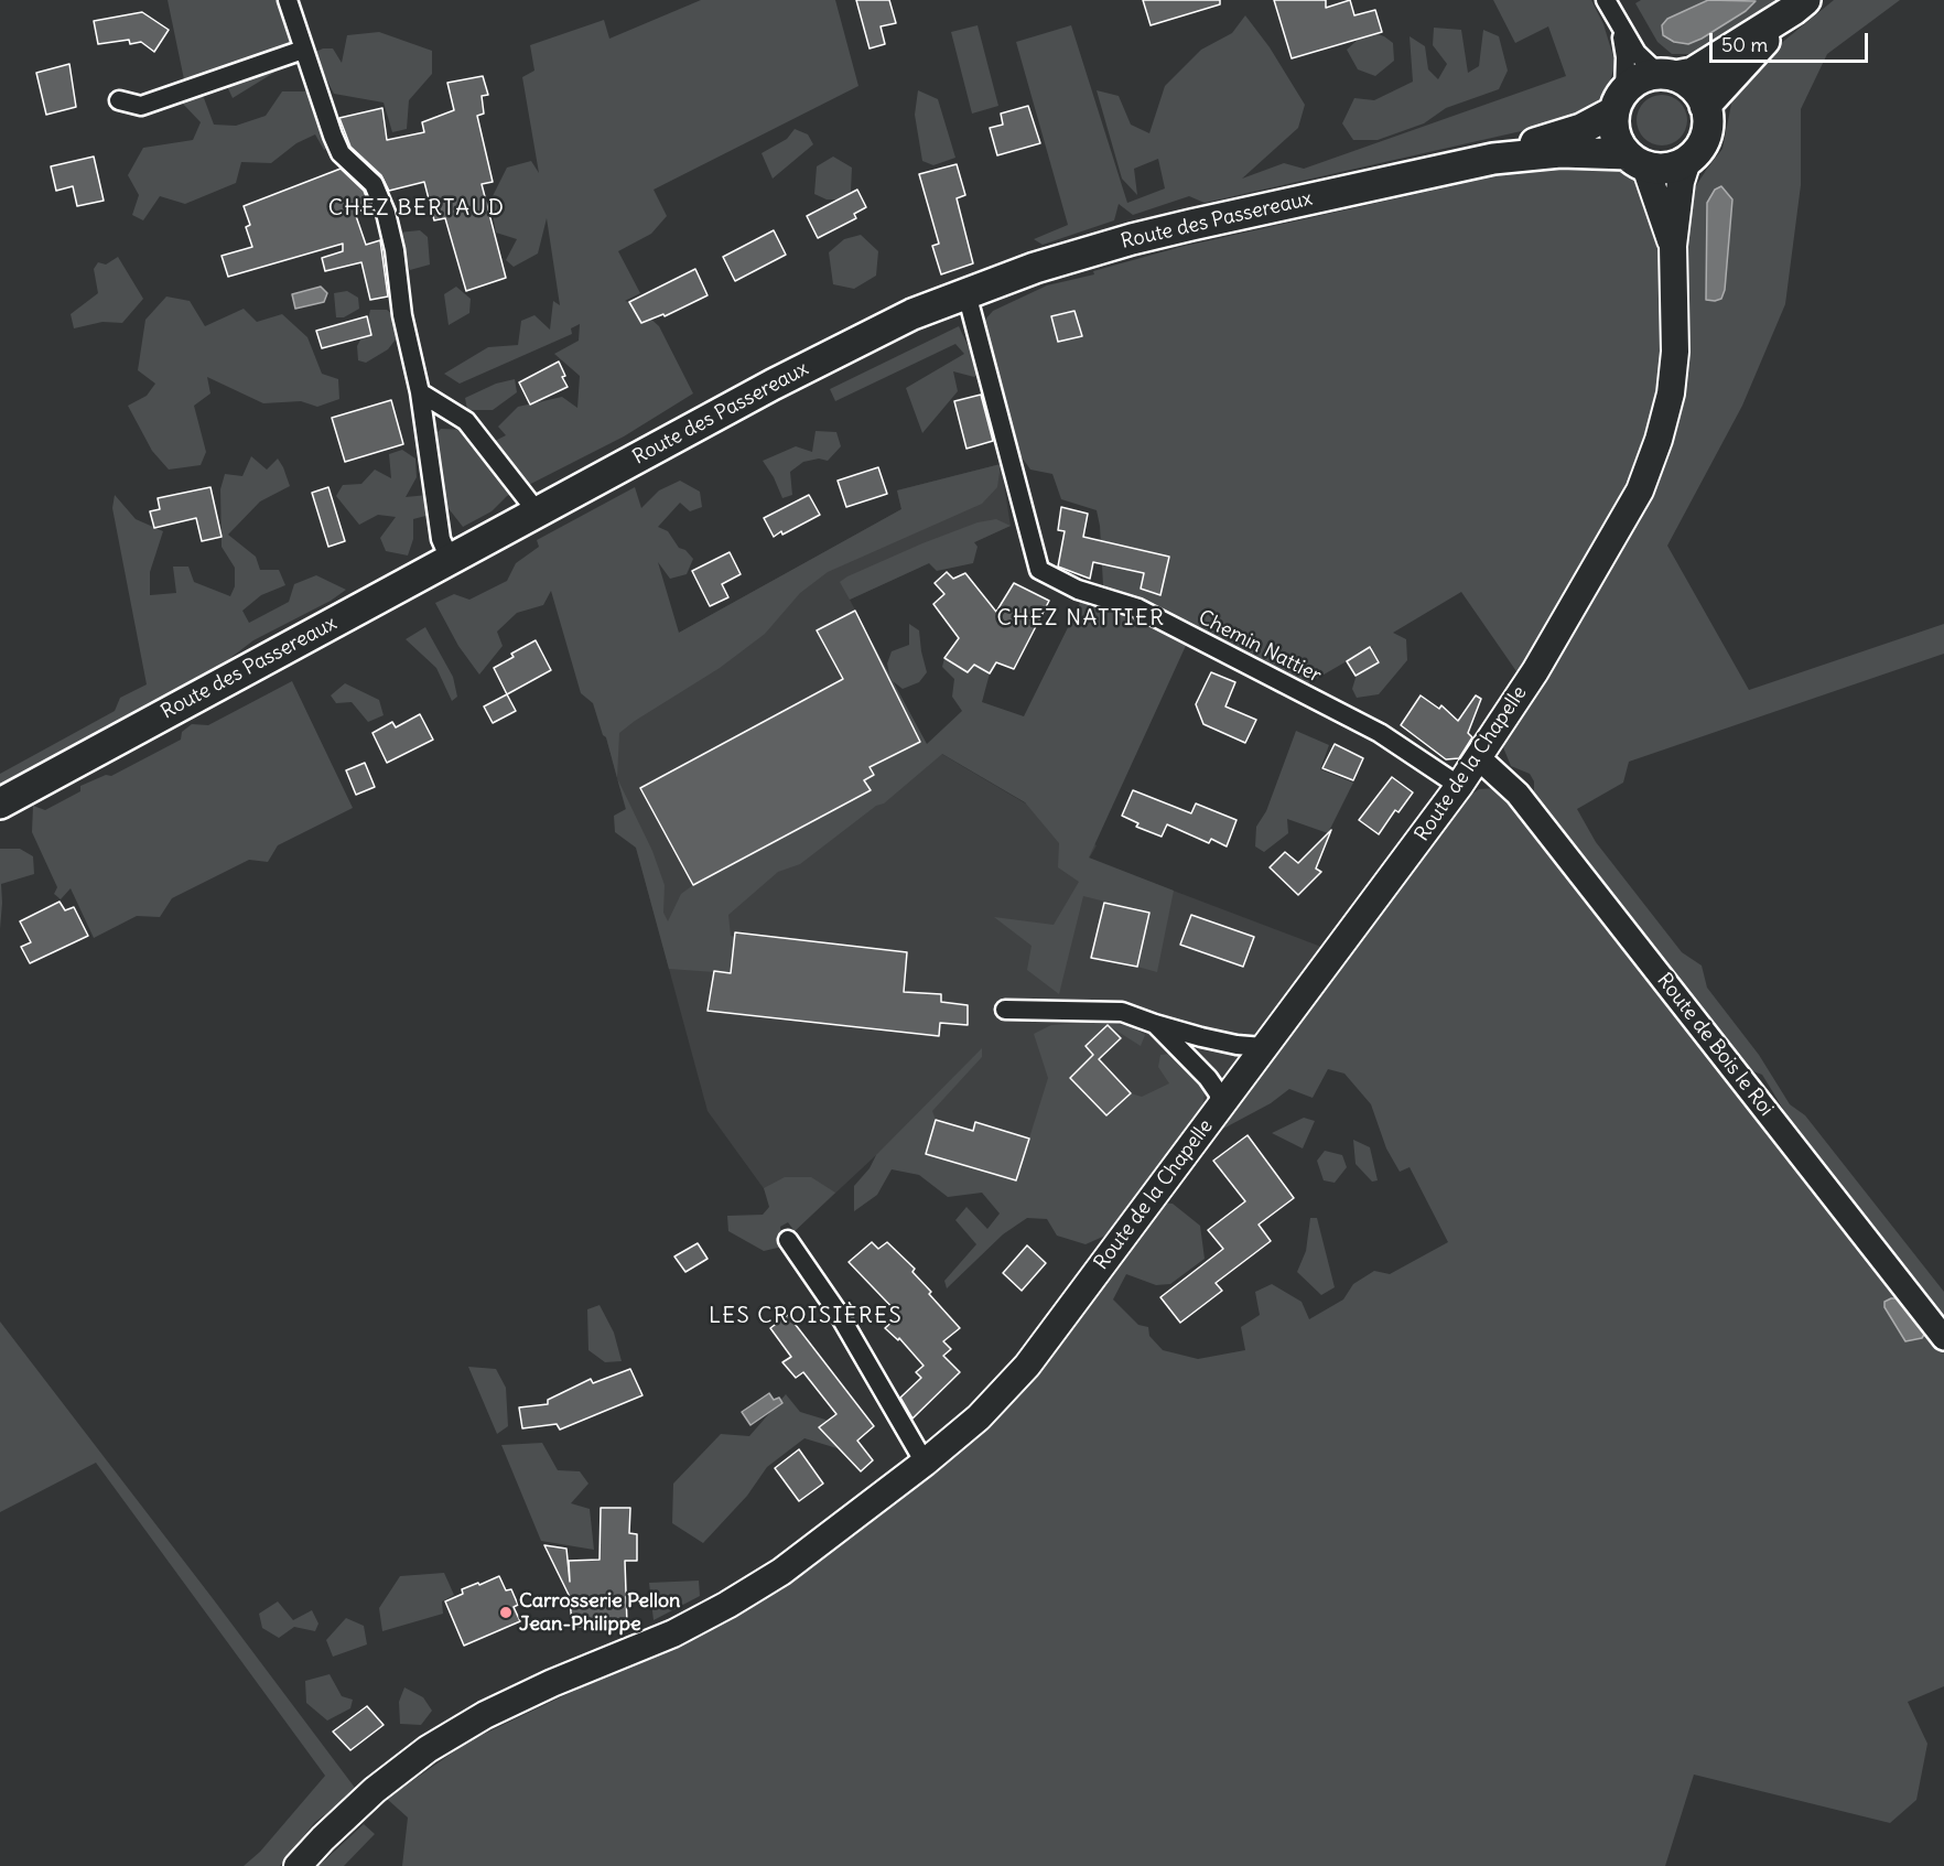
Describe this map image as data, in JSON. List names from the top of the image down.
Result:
{
  "streets": {
    "main road": ["Route des Passereaux", "Route de la Chapelle"],
    "street": ["Chemin Nattier", "Route de Bois le Roi"]
  },
  "crossings": [
    ["Route des Passereaux", "Chemin Nattier"],
    ["Route des Passereaux", "Route de la Chapelle"],
    ["Chemin Nattier", "Route de la Chapelle"],
    ["Route de la Chapelle", "Route de Bois le Roi"]
  ],
  "districts": ["CHEZ BERTAUD", "CHEZ NATTIER", "LES CROISIÈRES"],
  "places": ["Carrosserie Pellon Jean-Philippe"],
  "scale_bar": "50 m"
}
